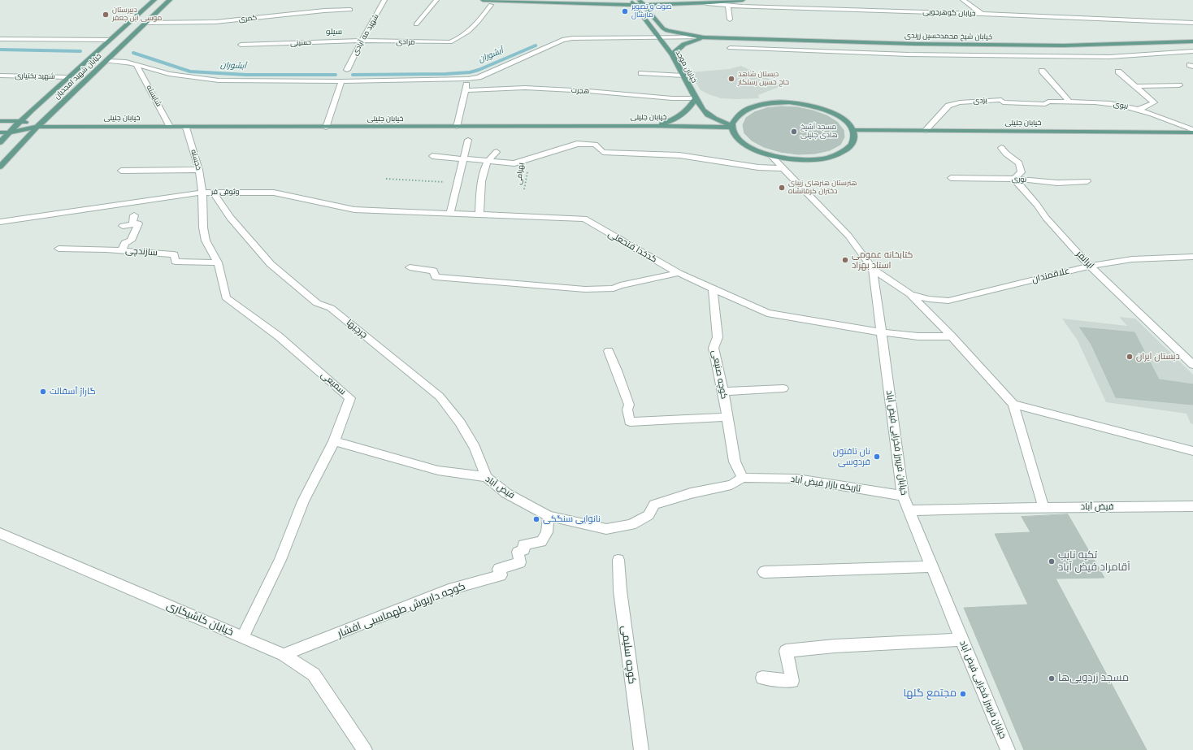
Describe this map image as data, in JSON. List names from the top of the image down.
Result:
{
  "streets": {
    "main road": [
      "خیابان شیخ محمدحسین زرندی",
      "خیابان موحد",
      "خیابان شهید امجدیان",
      "خیابان جلیلی"
    ],
    "street": [
      "خیابان گوهرجویی",
      "کمری",
      "شهید مه آبادی",
      "مرادی",
      "حسینی",
      "شهید بختیاری",
      "هجرت",
      "شایسته",
      "یزدی",
      "نبوی",
      "خجسته",
      "نوری",
      "وثوقی فر",
      "کدخدا فتحعلی",
      "سازندچی",
      "ایرانفر",
      "علاقمندان",
      "چرچیها",
      "کوچه صنیعی",
      "سمیعی",
      "خیابان فریبرز فخرایی فیض آباد",
      "تاریکه بازار فیض آباد",
      "فیض آباد",
      "کوچه داریوش طهماسبی افشار",
      "خیابان کاشیکاری",
      "کوچه سلیمی"
    ],
    "path": ["بهرامی"]
  },
  "crossings": [
    ["کمری", "خیابان شهید امجدیان"],
    ["شهید مه آبادی", "مرادی"],
    ["شهید مه آبادی", "حسینی"],
    ["مرادی", "حسینی"],
    ["خیابان موحد", "هجرت"],
    ["خیابان موحد", "خیابان جلیلی"],
    ["شهید بختیاری", "خیابان شهید امجدیان"],
    ["خیابان شهید امجدیان", "خیابان جلیلی"],
    ["شایسته", "خیابان جلیلی"],
    ["یزدی", "نبوی"],
    ["یزدی", "خیابان جلیلی"],
    ["نبوی", "خیابان جلیلی"],
    ["خیابان جلیلی", "خجسته"],
    ["خجسته", "وثوقی فر"],
    ["خجسته", "سمیعی"],
    ["نوری", "ایرانفر"],
    ["وثوقی فر", "کدخدا فتحعلی"],
    ["وثوقی فر", "چرچیها"],
    ["وثوقی فر", "سمیعی"],
    ["کدخدا فتحعلی", "کوچه صنیعی"],
    ["کدخدا فتحعلی", "خیابان فریبرز فخرایی فیض آباد"],
    ["سازندچی", "سمیعی"],
    ["ایرانفر", "علاقمندان"],
    ["چرچیها", "فیض آباد"],
    ["کوچه صنیعی", "تاریکه بازار فیض آباد"],
    ["کوچه صنیعی", "فیض آباد"],
    ["سمیعی", "فیض آباد"],
    ["سمیعی", "خیابان کاشیکاری"],
    ["خیابان فریبرز فخرایی فیض آباد", "تاریکه بازار فیض آباد"],
    ["خیابان فریبرز فخرایی فیض آباد", "فیض آباد"],
    ["تاریکه بازار فیض آباد", "فیض آباد"],
    ["فیض آباد", "کوچه داریوش طهماسبی افشار"],
    ["کوچه داریوش طهماسبی افشار", "خیابان کاشیکاری"]
  ],
  "districts": ["سیلو"],
  "water": ["آبشوران"],
  "places": [
    "صوت و تصویر مارشال",
    "دبیرستان موسی ابن جعفر",
    "دبستان شاهد حاج حسین رستگار",
    "مسجد آشیخ هادی جلیلی",
    "هنرستان هنرهای زیبای دختران کرمانشاه",
    "کتابخانه عمومی استاد بهزاد",
    "دبستان ایران",
    "گاراژ آسفالت",
    "نان تافتون فردوسی",
    "نانوایی سنگکی",
    "تکیه نایب آقامراد فیض آباد",
    "مسجد زردویی‌ها",
    "مجتمع گلها"
  ]
}
